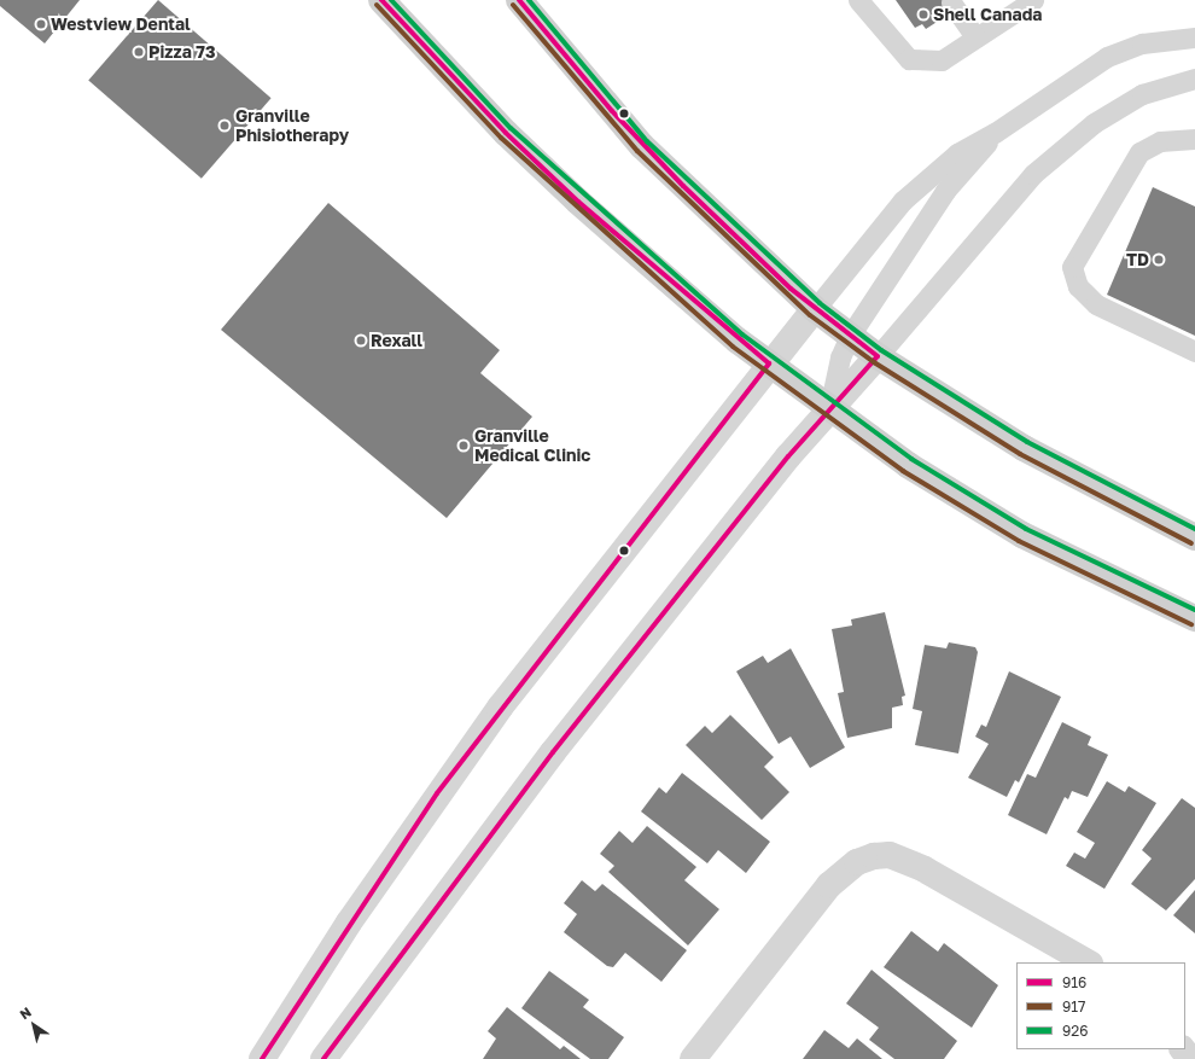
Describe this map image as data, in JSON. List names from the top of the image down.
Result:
{
  "places": [
    "Shell Canada",
    "Westview Dental",
    "Pizza 73",
    "Granville Phisiotherapy",
    "TD",
    "Rexall",
    "Granville Medical Clinic"
  ],
  "lines": ["transit line 916", "transit line 926", "transit line 917"],
  "legend": ["916", "917", "926"],
  "north": "top left"
}
